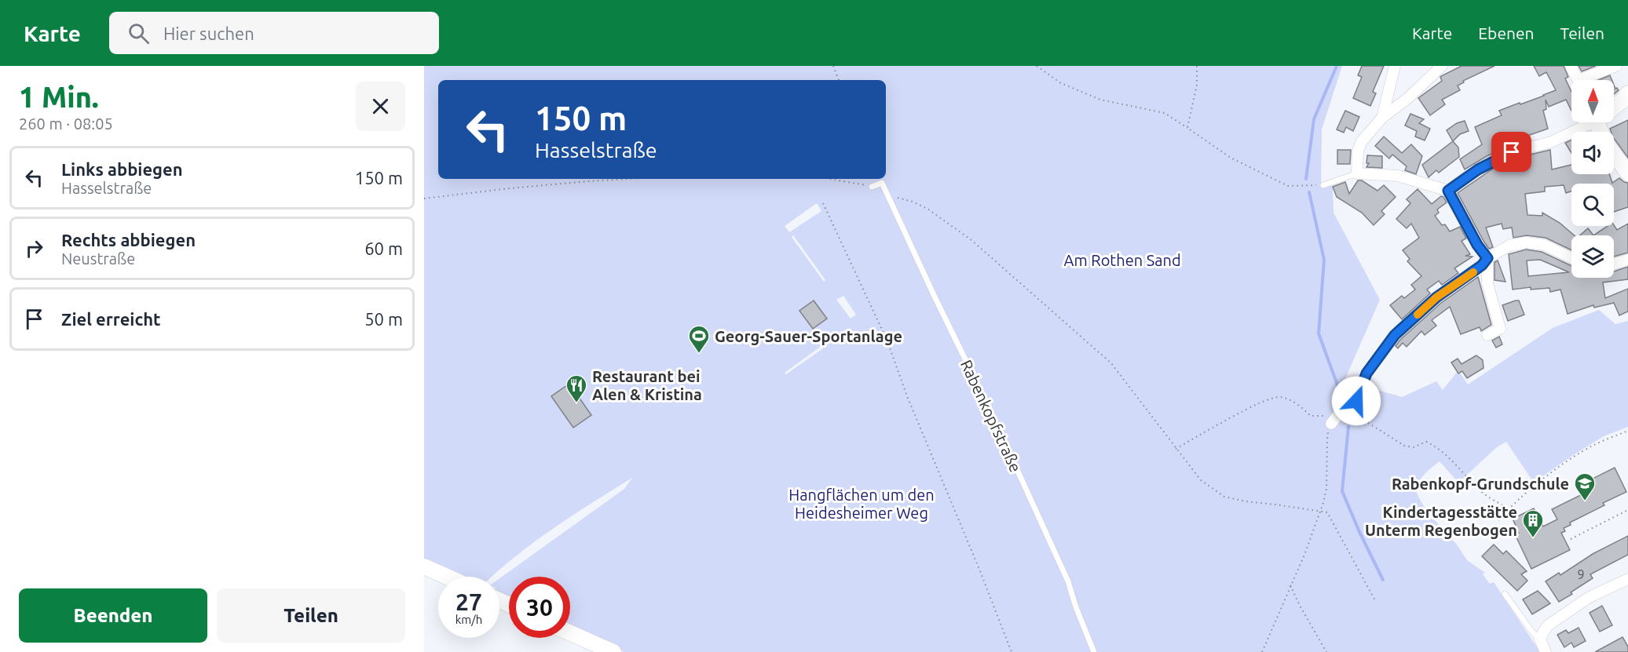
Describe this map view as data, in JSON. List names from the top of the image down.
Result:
{
  "streets": {
    "lane": ["Rabenkopfstraße"]
  },
  "parks": ["Am Rothen Sand", "Hangflächen um den Heidesheimer Weg"],
  "places": {
    "sports": ["Georg-Sauer-Sportanlage"],
    "restaurant": ["Restaurant bei Alen & Kristina"],
    "school or university": ["Rabenkopf-Grundschule"],
    "building": ["Kindertagesstätte Unterm Regenbogen"]
  },
  "house_numbers": ["9"],
  "north": "top",
  "page": {
    "header": "Karte",
    "search": "Hier suchen",
    "nav": ["Karte", "Ebenen", "Teilen"],
    "heading": ["1 Min.", "260 m · 08:05"],
    "turn": ["150 m", "Hasselstraße"],
    "list": [
      {
        "name": "Links abbiegen",
        "note": "Hasselstraße",
        "value": "150 m"
      },
      {
        "name": "Rechts abbiegen",
        "note": "Neustraße",
        "value": "60 m"
      },
      {
        "name": "Ziel erreicht",
        "value": "50 m"
      }
    ],
    "speed": "27 km/h",
    "limit": "30",
    "buttons": ["Beenden", "Teilen"]
  }
}
